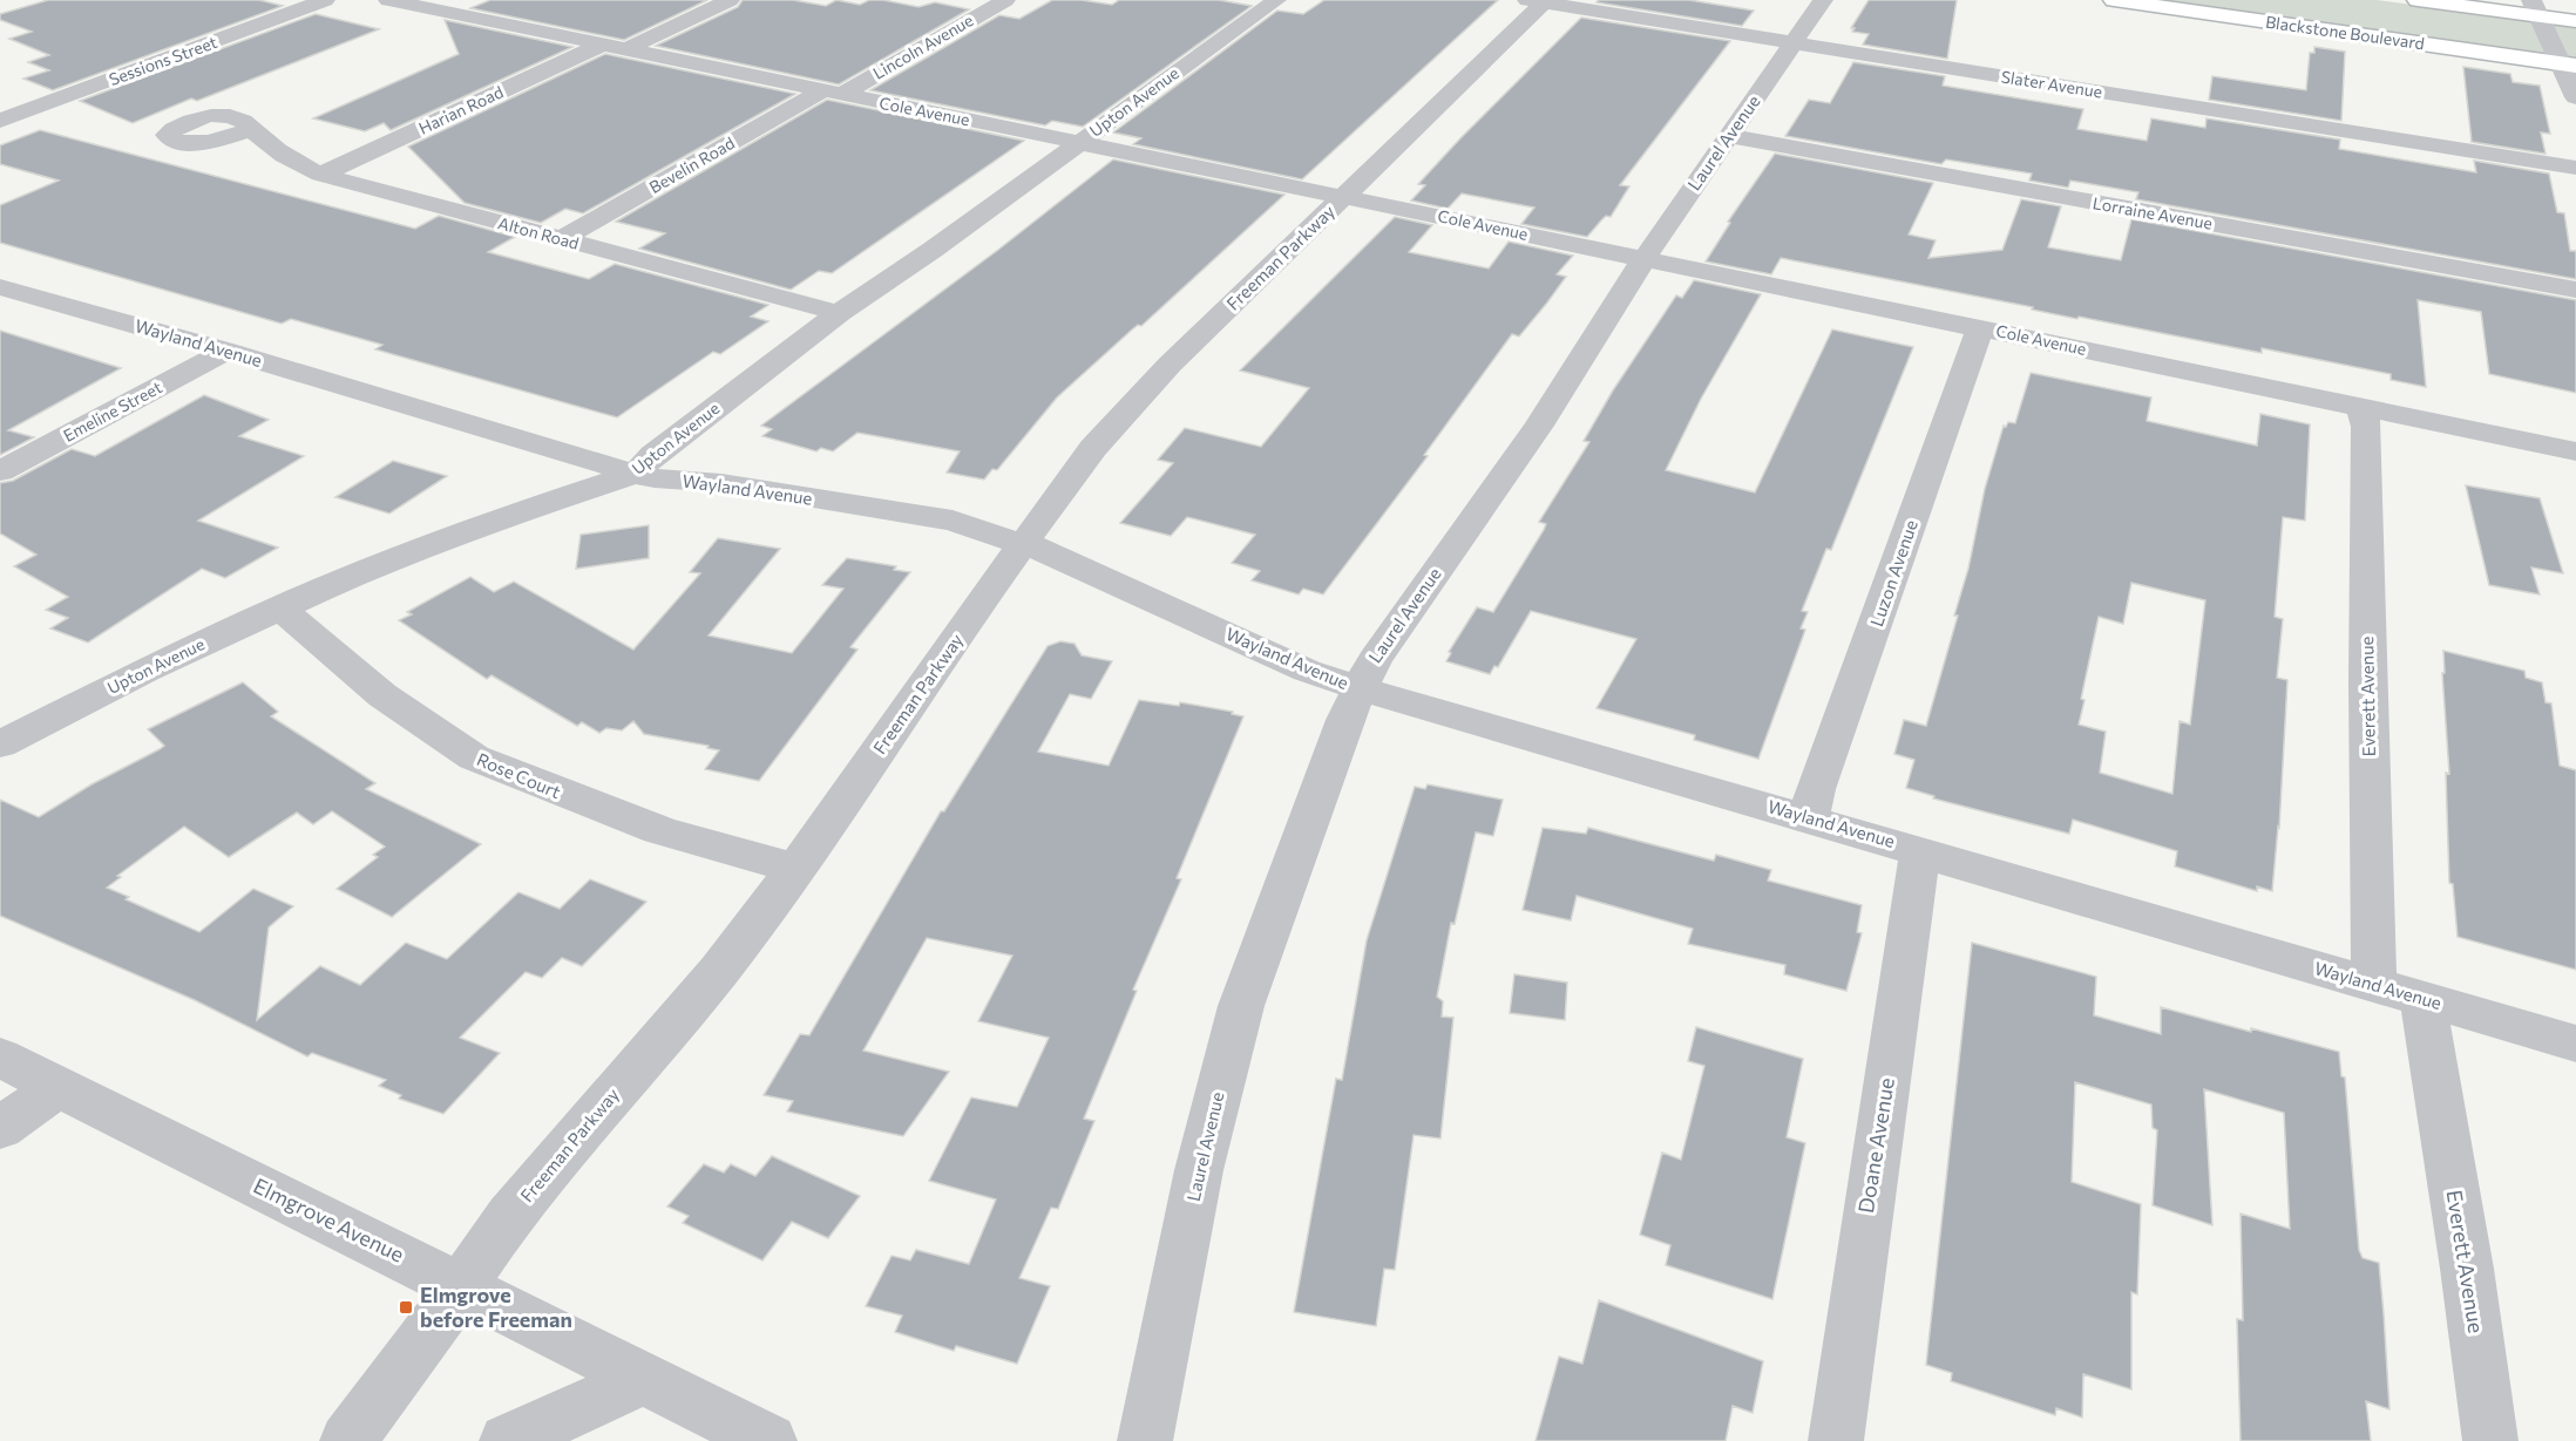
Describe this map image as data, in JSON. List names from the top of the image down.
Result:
{
  "streets": {
    "main road": ["Blackstone Boulevard"],
    "street": [
      "Lincoln Avenue",
      "Sessions Street",
      "Slater Avenue",
      "Upton Avenue",
      "Harian Road",
      "Cole Avenue",
      "Laurel Avenue",
      "Bevelin Road",
      "Lorraine Avenue",
      "Alton Road",
      "Freeman Parkway",
      "Wayland Avenue",
      "Emeline Street",
      "Luzon Avenue",
      "Everett Avenue",
      "Rose Court",
      "Doane Avenue",
      "Elmgrove Avenue"
    ]
  },
  "crossings": [
    ["Lincoln Avenue", "Cole Avenue"],
    ["Lincoln Avenue", "Bevelin Road"],
    ["Slater Avenue", "Laurel Avenue"],
    ["Slater Avenue", "Freeman Parkway"],
    ["Upton Avenue", "Cole Avenue"],
    ["Upton Avenue", "Alton Road"],
    ["Upton Avenue", "Wayland Avenue"],
    ["Upton Avenue", "Rose Court"],
    ["Harian Road", "Cole Avenue"],
    ["Harian Road", "Alton Road"],
    ["Cole Avenue", "Laurel Avenue"],
    ["Cole Avenue", "Bevelin Road"],
    ["Cole Avenue", "Freeman Parkway"],
    ["Cole Avenue", "Luzon Avenue"],
    ["Cole Avenue", "Everett Avenue"],
    ["Laurel Avenue", "Lorraine Avenue"],
    ["Laurel Avenue", "Wayland Avenue"],
    ["Bevelin Road", "Alton Road"],
    ["Freeman Parkway", "Wayland Avenue"],
    ["Freeman Parkway", "Rose Court"],
    ["Freeman Parkway", "Elmgrove Avenue"],
    ["Wayland Avenue", "Emeline Street"],
    ["Wayland Avenue", "Luzon Avenue"],
    ["Wayland Avenue", "Everett Avenue"],
    ["Wayland Avenue", "Doane Avenue"]
  ],
  "places": {
    "transit": ["Elmgrove before Freeman"]
  }
}
